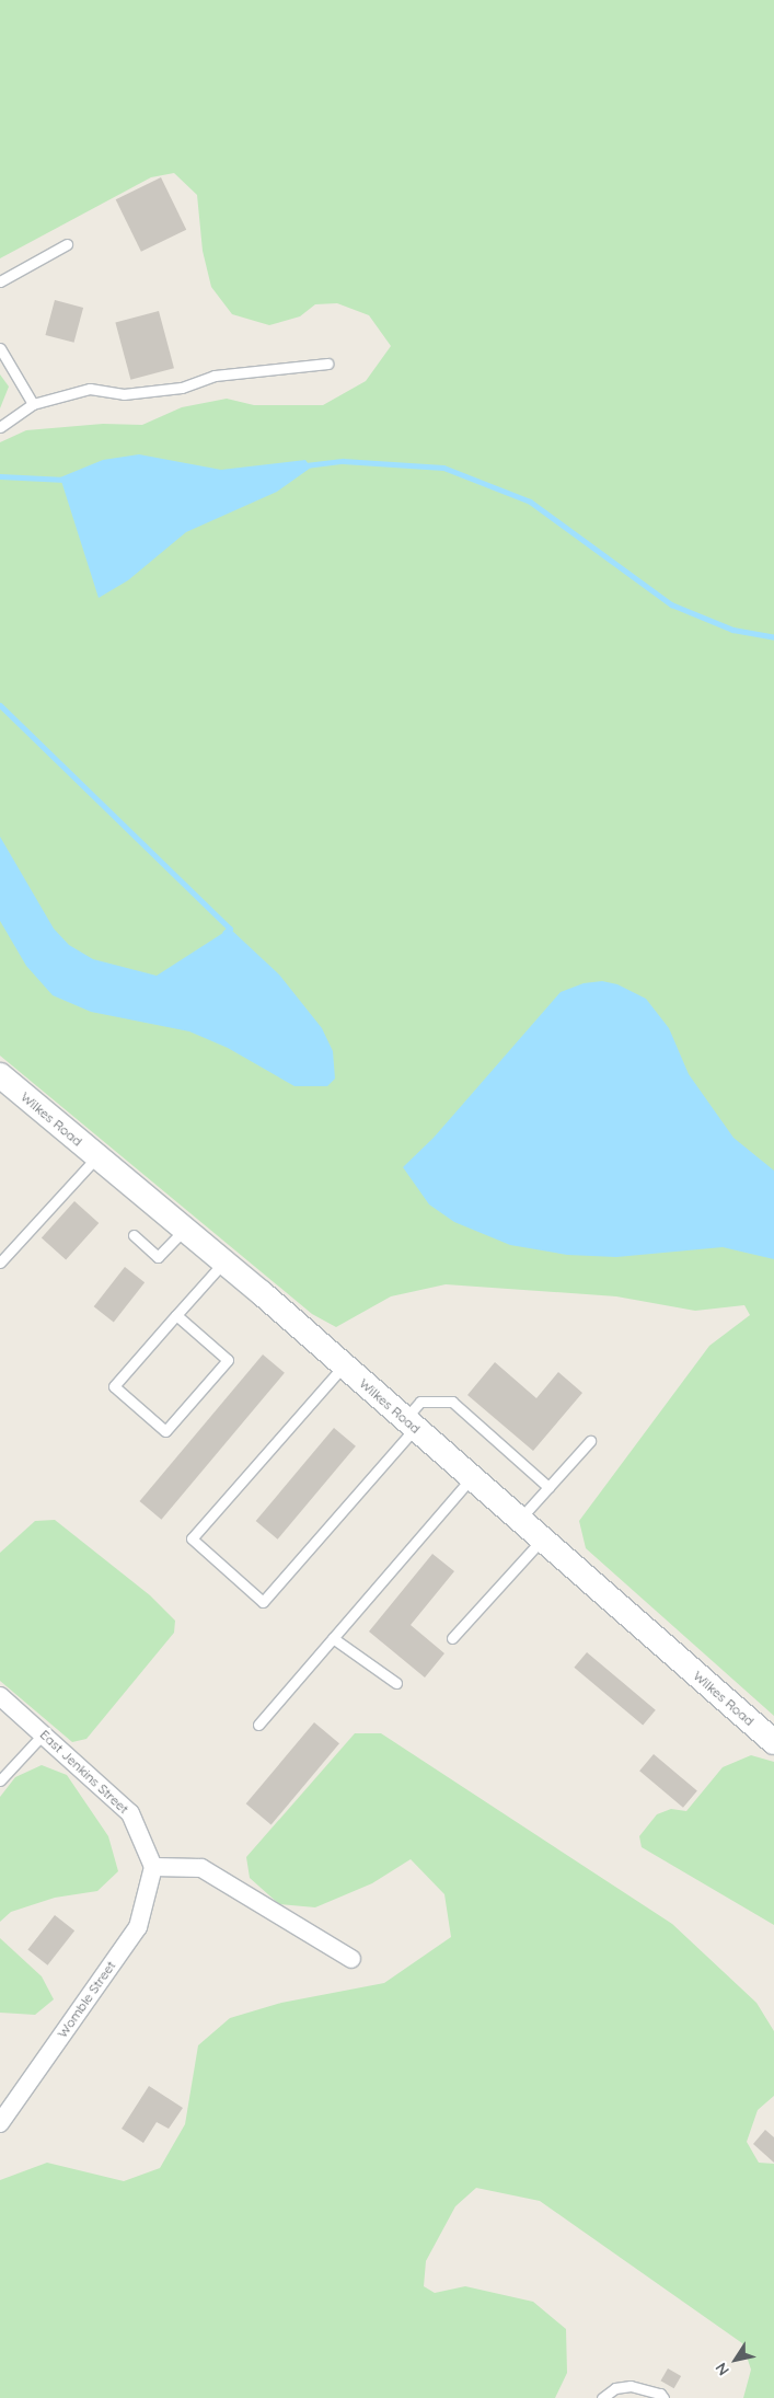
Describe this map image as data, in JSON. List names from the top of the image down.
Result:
{
  "streets": {
    "street": ["Wilkes Road", "East Jenkins Street", "Womble Street"]
  },
  "crossings": [
    ["East Jenkins Street", "Womble Street"]
  ],
  "north": "bottom left"
}
